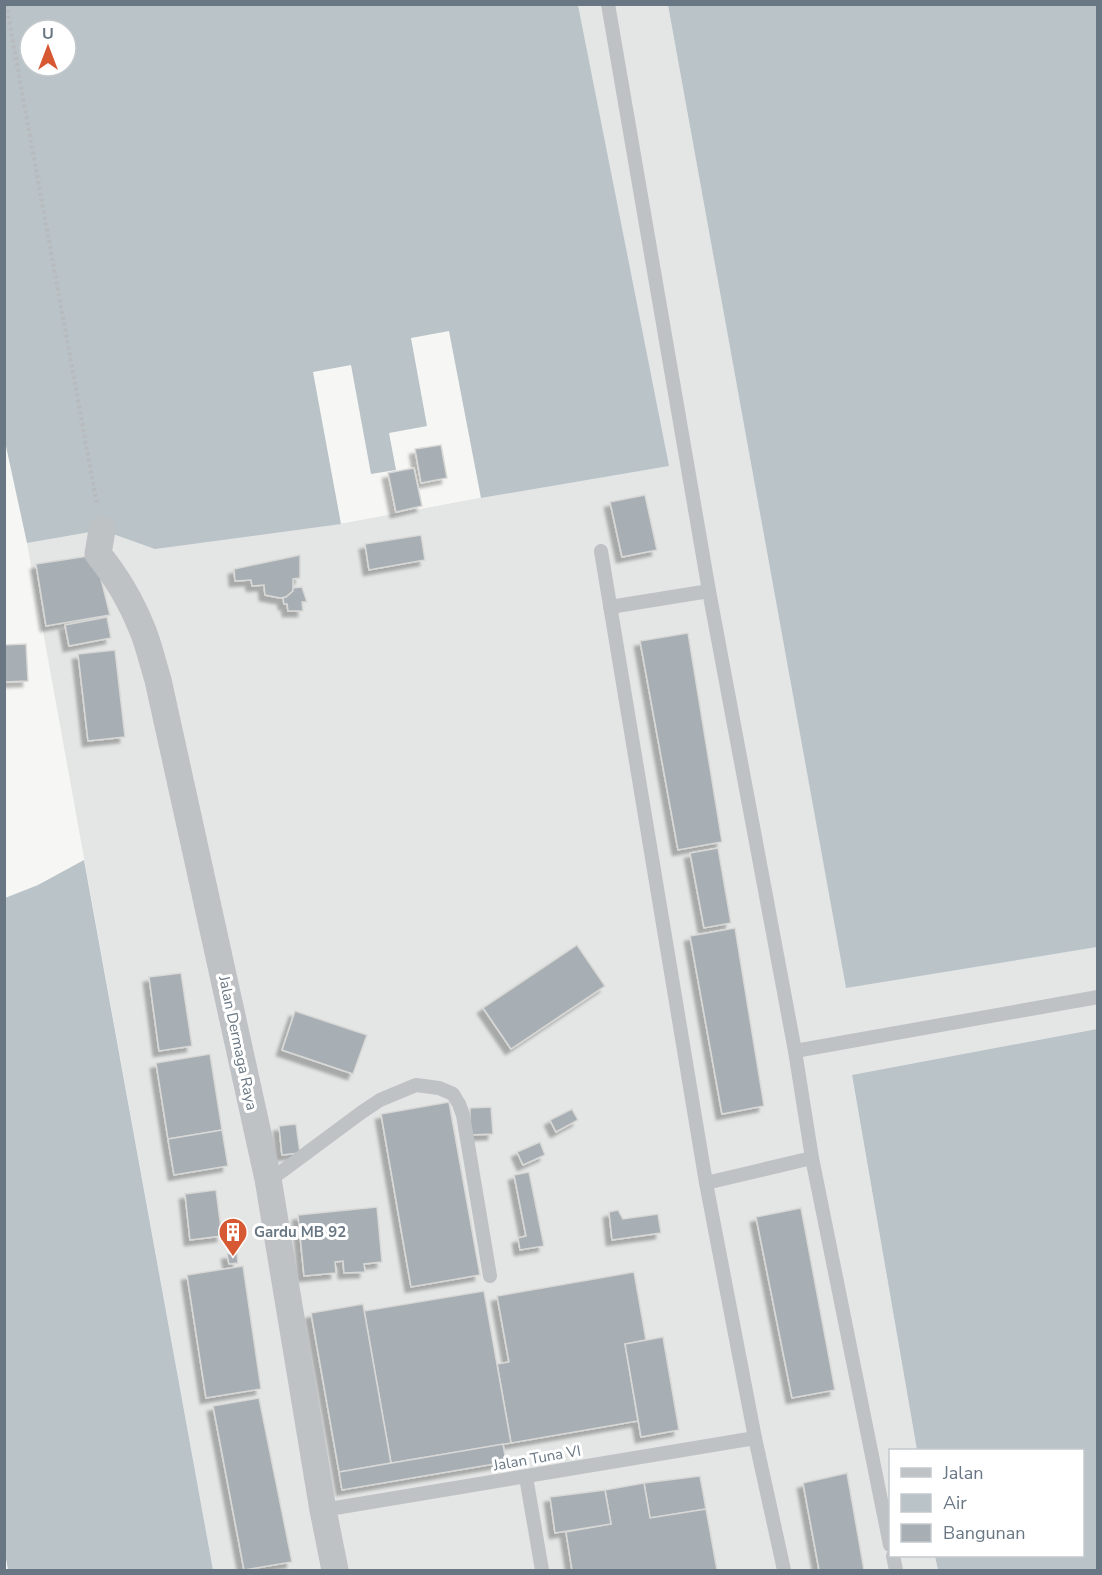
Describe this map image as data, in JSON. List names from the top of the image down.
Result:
{
  "streets": {
    "street": ["Jalan Dermaga Raya"],
    "lane": ["Jalan Tuna VI"]
  },
  "crossings": [
    ["Jalan Dermaga Raya", "Jalan Tuna VI"]
  ],
  "places": {
    "building": ["Gardu MB 92"]
  },
  "legend": ["Jalan", "Air", "Bangunan"],
  "north": "top"
}
